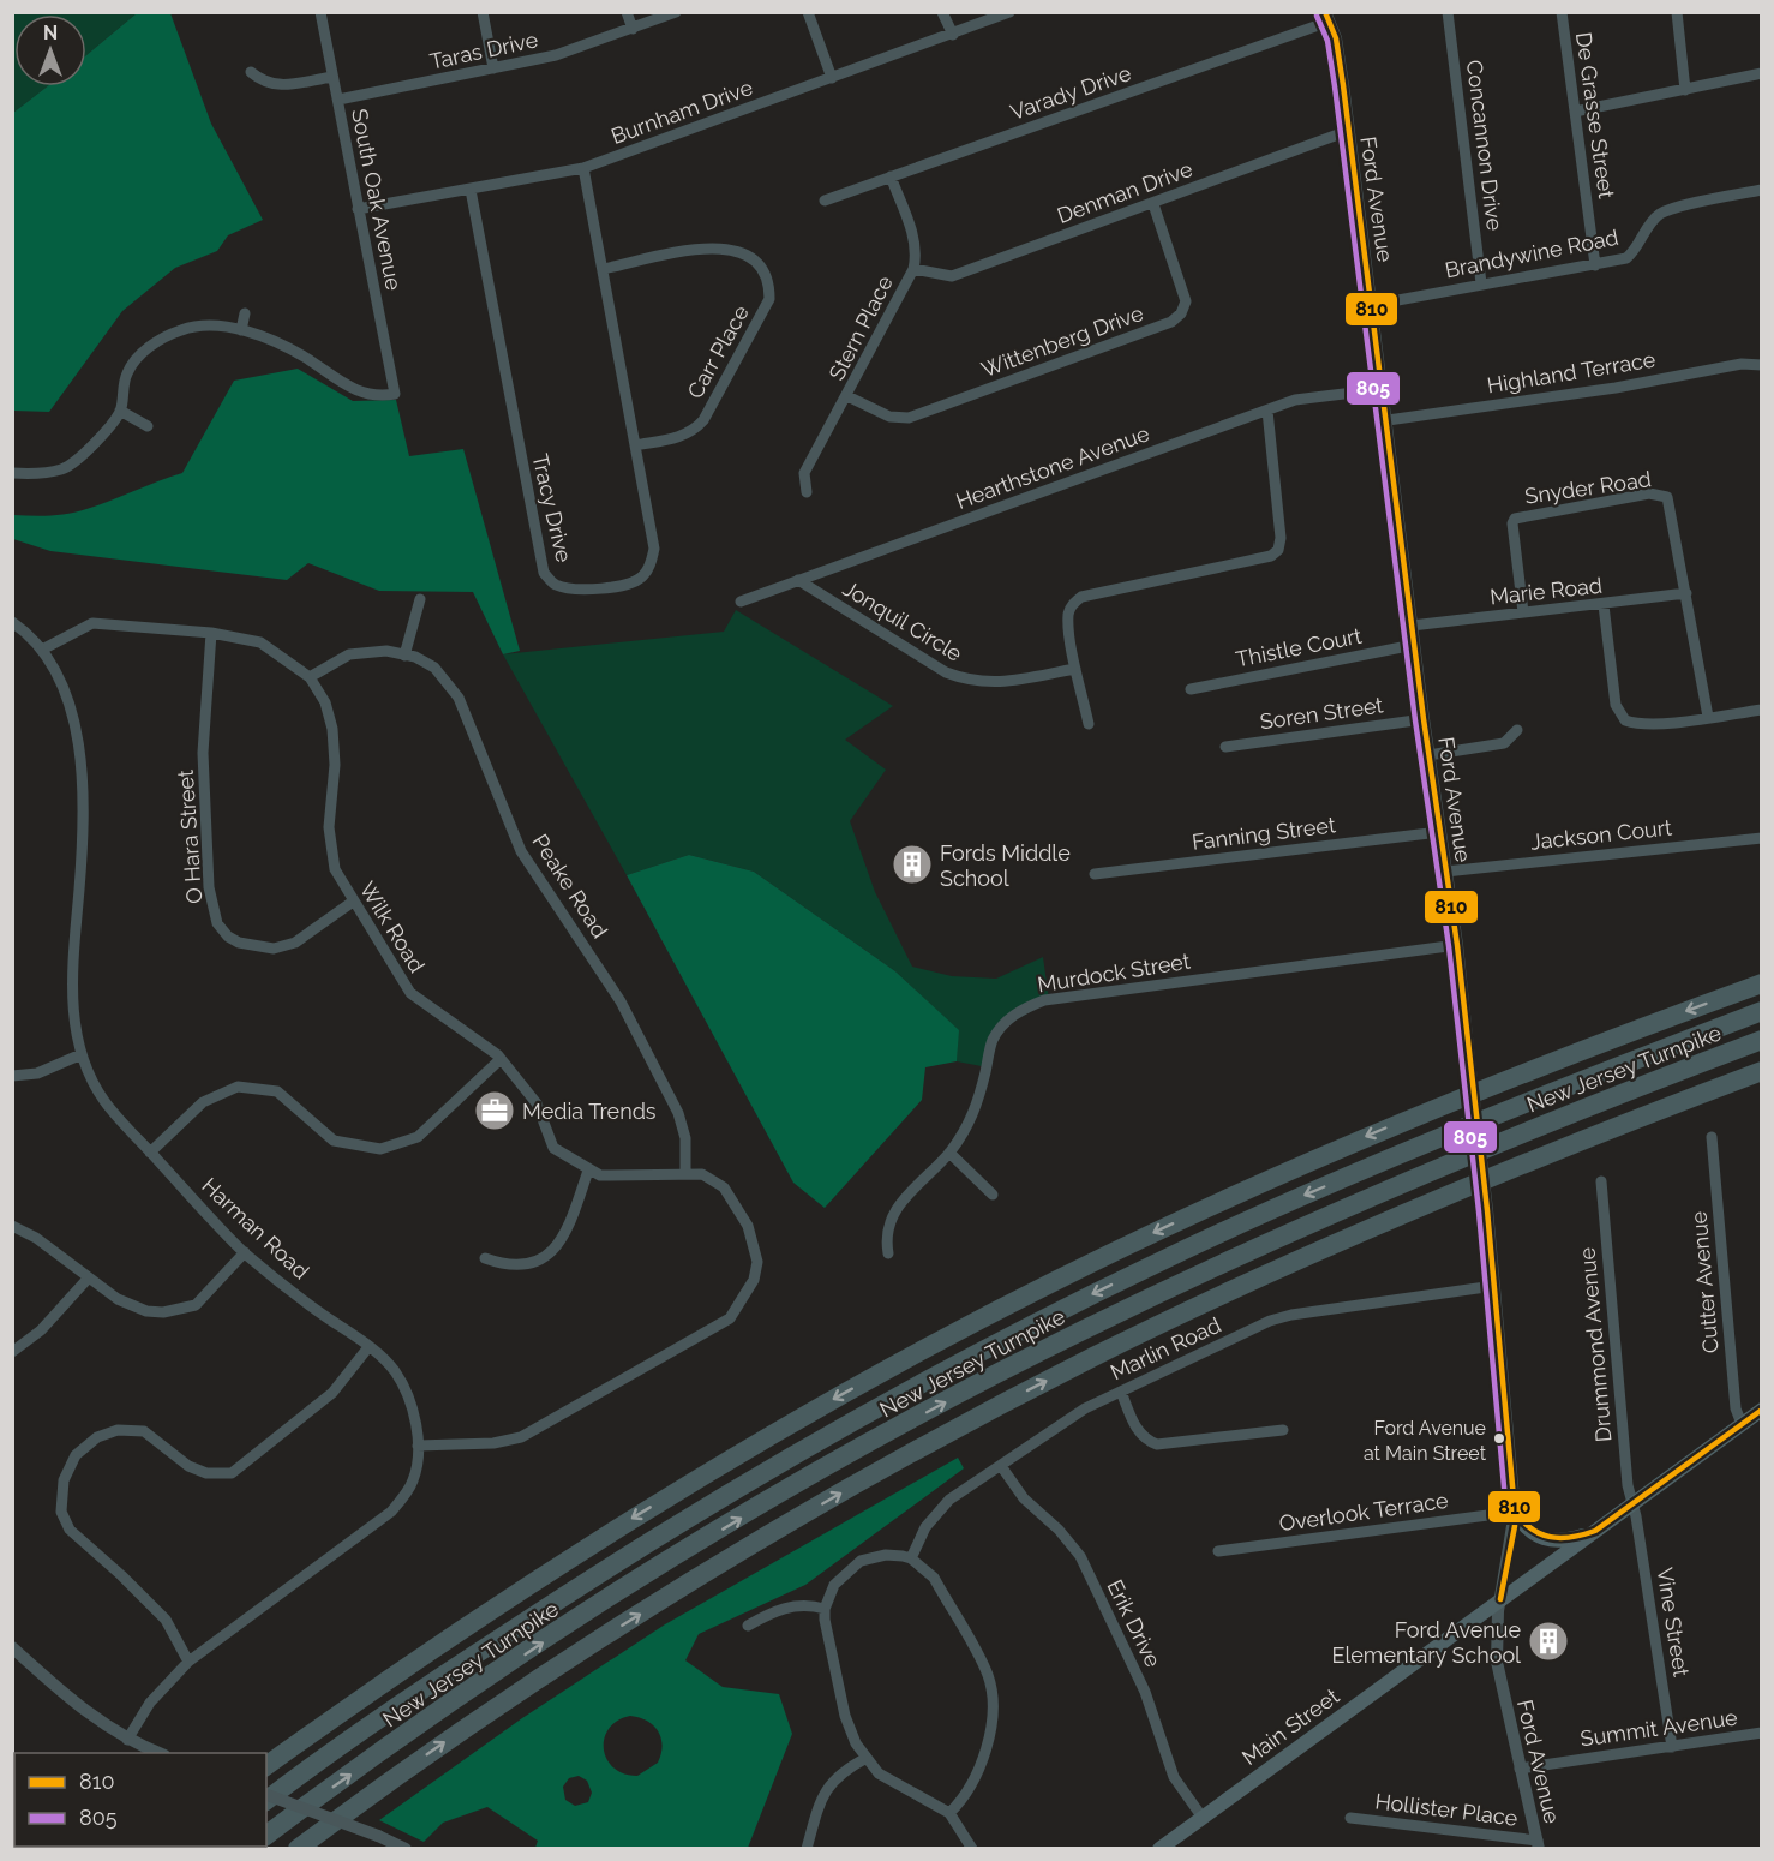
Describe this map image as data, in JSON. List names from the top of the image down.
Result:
{
  "streets": {
    "highway": ["New Jersey Turnpike"],
    "main road": ["Main Street"],
    "street": [
      "Taras Drive",
      "Varady Drive",
      "Burnham Drive",
      "De Grasse Street",
      "Concannon Drive",
      "Denman Drive",
      "South Oak Avenue",
      "Ford Avenue",
      "Brandywine Road",
      "Stern Place",
      "Wittenberg Drive",
      "Carr Place",
      "Highland Terrace",
      "Hearthstone Avenue",
      "Snyder Road",
      "Tracy Drive",
      "Marie Road",
      "Jonquil Circle",
      "Thistle Court",
      "Soren Street",
      "Fanning Street",
      "Jackson Court",
      "O Hara Street",
      "Peake Road",
      "Wilk Road",
      "Murdock Street",
      "Harman Road",
      "Cutter Avenue",
      "Drummond Avenue",
      "Marlin Road",
      "Overlook Terrace",
      "Vine Street",
      "Erik Drive",
      "Summit Avenue",
      "Hollister Place"
    ]
  },
  "crossings": [
    ["Taras Drive", "South Oak Avenue"],
    ["Varady Drive", "Ford Avenue"],
    ["Varady Drive", "Stern Place"],
    ["Burnham Drive", "South Oak Avenue"],
    ["Burnham Drive", "Tracy Drive"],
    ["De Grasse Street", "Brandywine Road"],
    ["Concannon Drive", "Brandywine Road"],
    ["Denman Drive", "Ford Avenue"],
    ["Denman Drive", "Stern Place"],
    ["Denman Drive", "Wittenberg Drive"],
    ["Ford Avenue", "Brandywine Road"],
    ["Ford Avenue", "Highland Terrace"],
    ["Ford Avenue", "Hearthstone Avenue"],
    ["Ford Avenue", "Marie Road"],
    ["Ford Avenue", "Thistle Court"],
    ["Ford Avenue", "Soren Street"],
    ["Ford Avenue", "Fanning Street"],
    ["Ford Avenue", "Jackson Court"],
    ["Ford Avenue", "Murdock Street"],
    ["Ford Avenue", "Marlin Road"],
    ["Ford Avenue", "Overlook Terrace"],
    ["Ford Avenue", "Main Street"],
    ["Ford Avenue", "Summit Avenue"],
    ["Ford Avenue", "Hollister Place"],
    ["Stern Place", "Wittenberg Drive"],
    ["Carr Place", "Tracy Drive"],
    ["Hearthstone Avenue", "Jonquil Circle"],
    ["Snyder Road", "Marie Road"],
    ["O Hara Street", "Wilk Road"],
    ["Peake Road", "Wilk Road"],
    ["Wilk Road", "Harman Road"],
    ["Cutter Avenue", "Main Street"],
    ["Drummond Avenue", "Vine Street"],
    ["Drummond Avenue", "Main Street"],
    ["Marlin Road", "Erik Drive"],
    ["Vine Street", "Main Street"],
    ["Vine Street", "Summit Avenue"],
    ["Erik Drive", "Main Street"]
  ],
  "places": {
    "building": ["Fords Middle School", "Ford Avenue Elementary School"],
    "office": ["Media Trends"],
    "other": ["Ford Avenue at Main Street"]
  },
  "lines": ["transit line 810", "transit line 805"],
  "legend": ["810", "805"],
  "north": "top"
}
